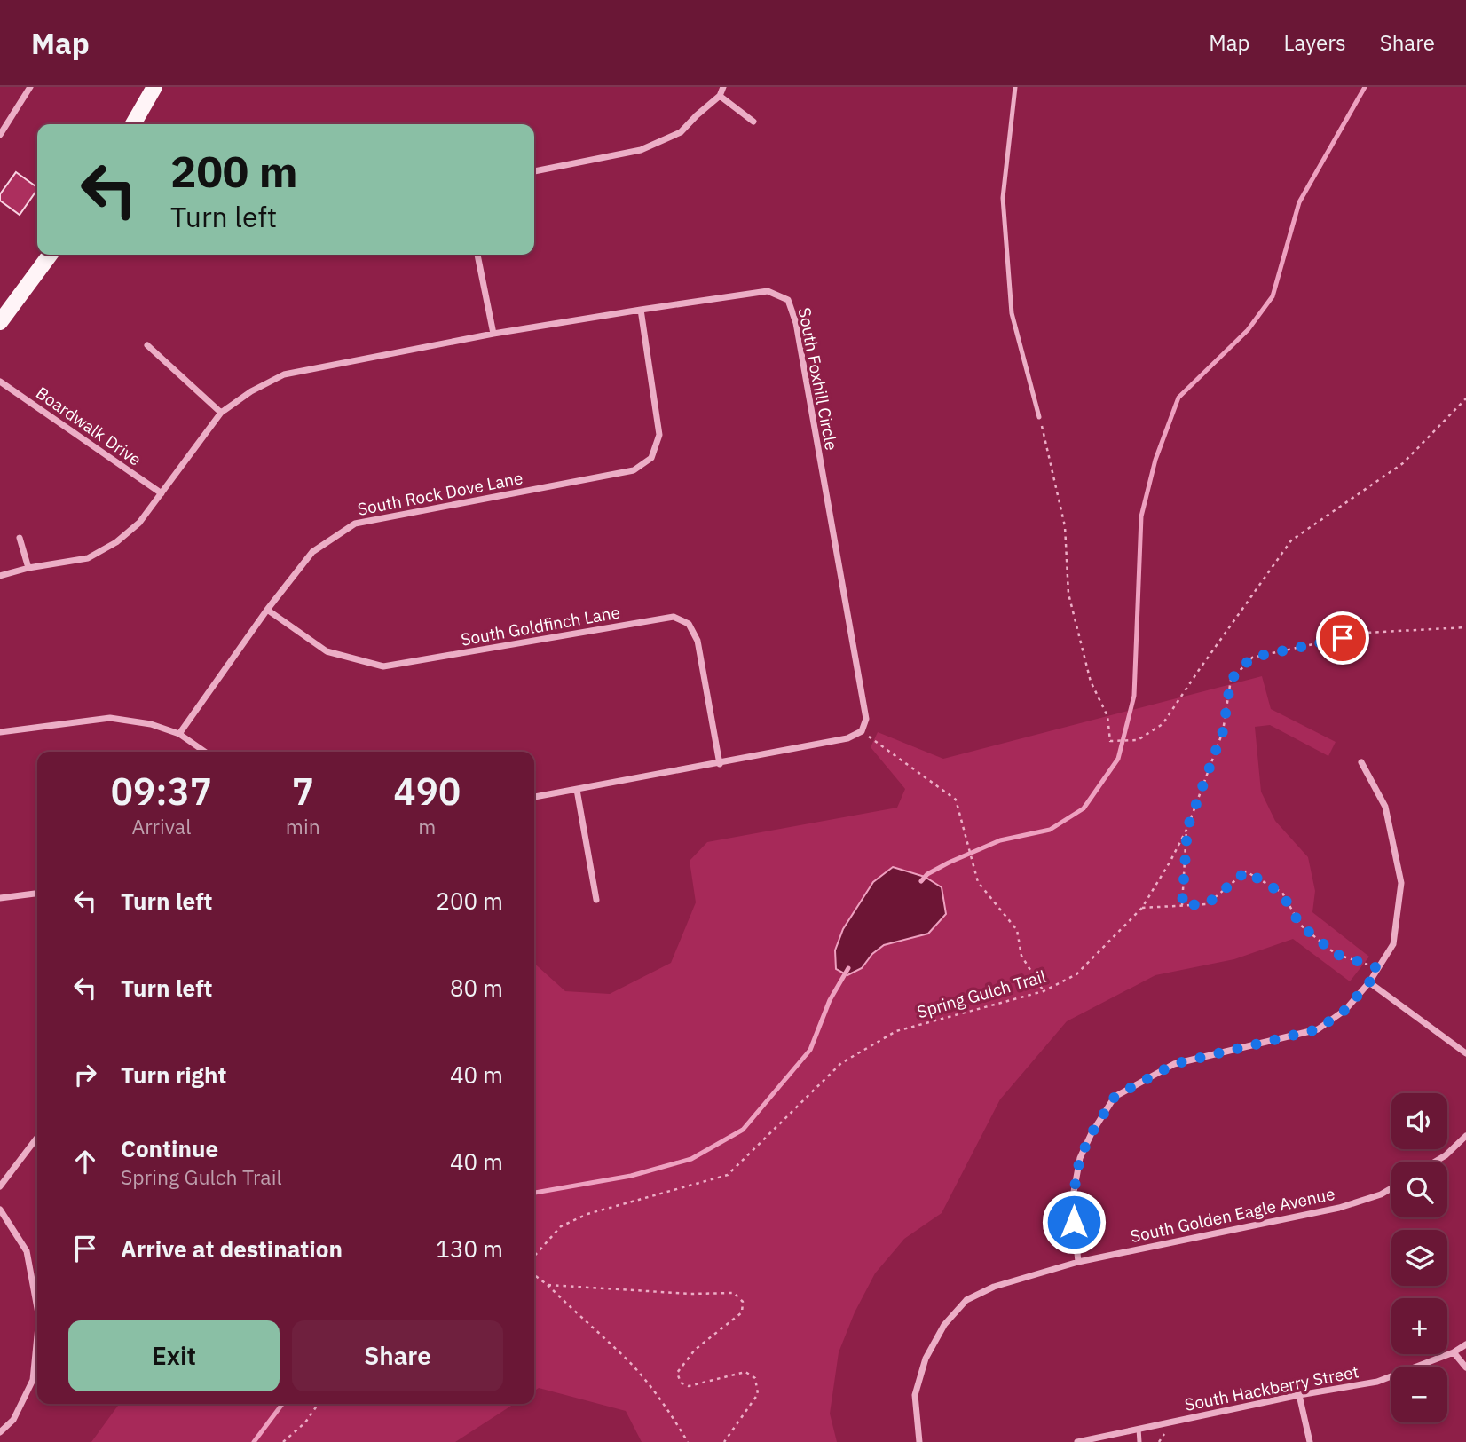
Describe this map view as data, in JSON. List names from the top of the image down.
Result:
{
  "streets": {
    "street": [
      "South Foxhill Circle",
      "Boardwalk Drive",
      "South Rock Dove Lane",
      "South Goldfinch Lane",
      "South Golden Eagle Avenue",
      "South Hackberry Street"
    ],
    "path": ["Spring Gulch Trail"]
  },
  "crossings": [
    ["South Foxhill Circle", "Boardwalk Drive"],
    ["South Foxhill Circle", "South Rock Dove Lane"],
    ["South Rock Dove Lane", "South Goldfinch Lane"]
  ],
  "page": {
    "header": "Map",
    "nav": ["Map", "Layers", "Share"],
    "turn": ["200 m", "Turn left"],
    "eta": [
      "09:37",
      "Arrival",
      "7",
      "min",
      "490",
      "m"
    ],
    "list": [
      {
        "name": "Turn left",
        "value": "200 m"
      },
      {
        "name": "Turn left",
        "value": "80 m"
      },
      {
        "name": "Turn right",
        "value": "40 m"
      },
      {
        "name": "Continue",
        "note": "Spring Gulch Trail",
        "value": "40 m"
      },
      {
        "name": "Arrive at destination",
        "value": "130 m"
      }
    ],
    "map_buttons": ["+", "−"],
    "buttons": ["Exit", "Share"]
  }
}
